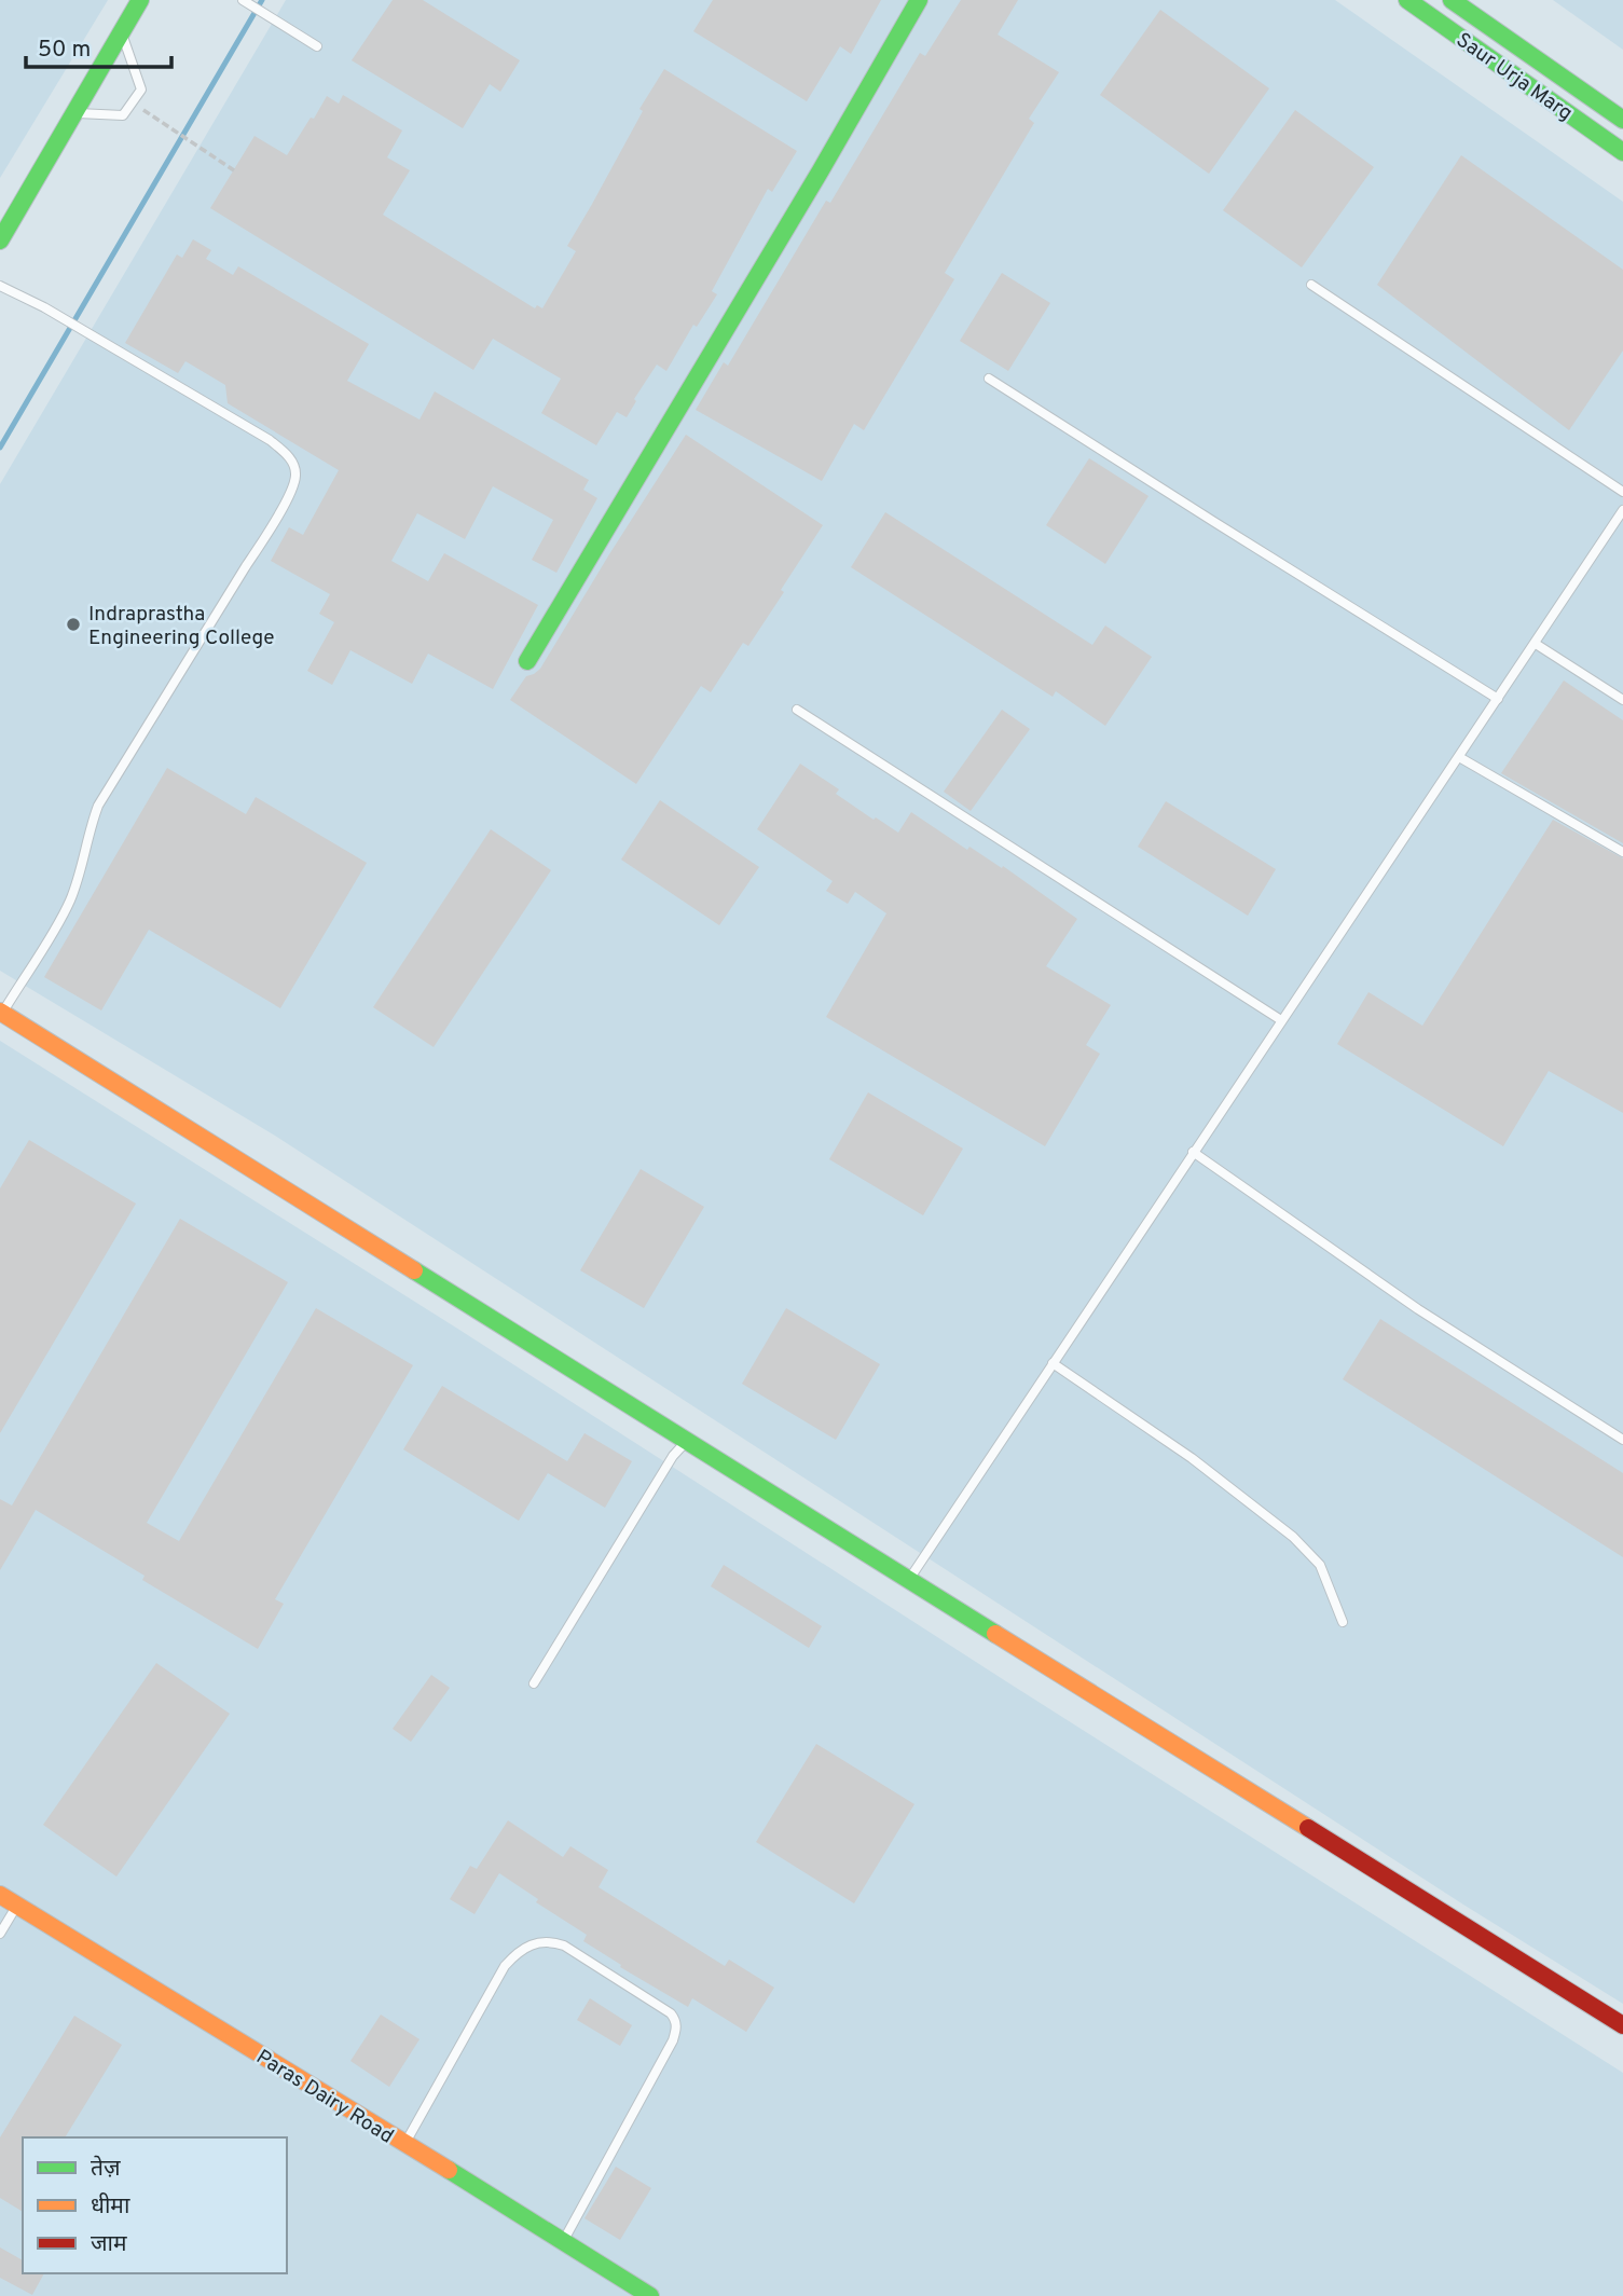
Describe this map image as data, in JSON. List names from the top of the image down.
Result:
{
  "streets": {
    "street": ["Saur Urja Marg", "Paras Dairy Road"]
  },
  "places": ["Indraprastha Engineering College"],
  "legend": ["तेज़", "धीमा", "जाम"],
  "scale_bar": "50 m"
}
